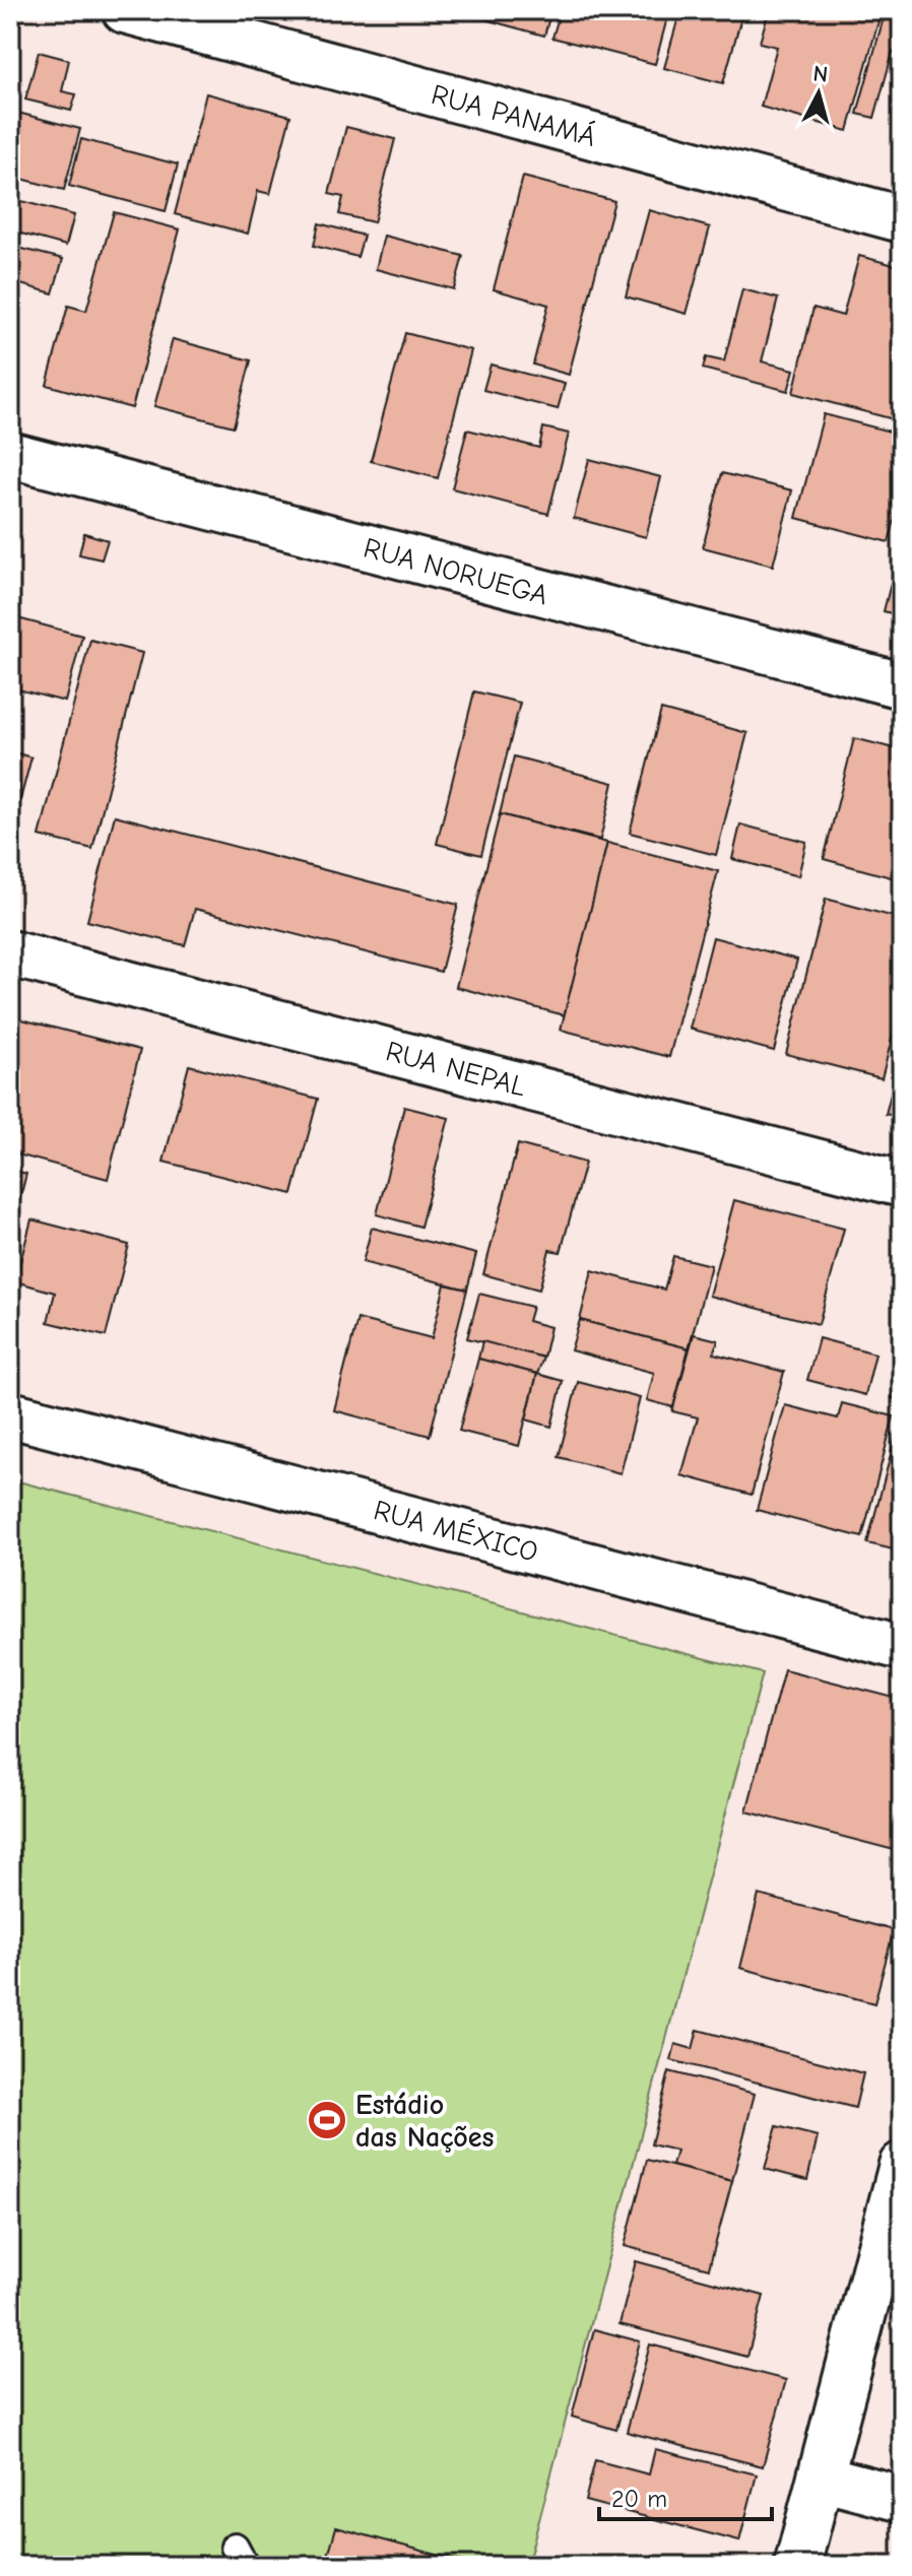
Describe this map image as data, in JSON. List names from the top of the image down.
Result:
{
  "streets": {
    "street": [
      "RUA PANAMÁ",
      "RUA NORUEGA",
      "RUA NEPAL",
      "RUA MÉXICO"
    ]
  },
  "places": {
    "sports": ["Estádio das Nações"]
  },
  "scale_bar": "20 m",
  "north": "top"
}
